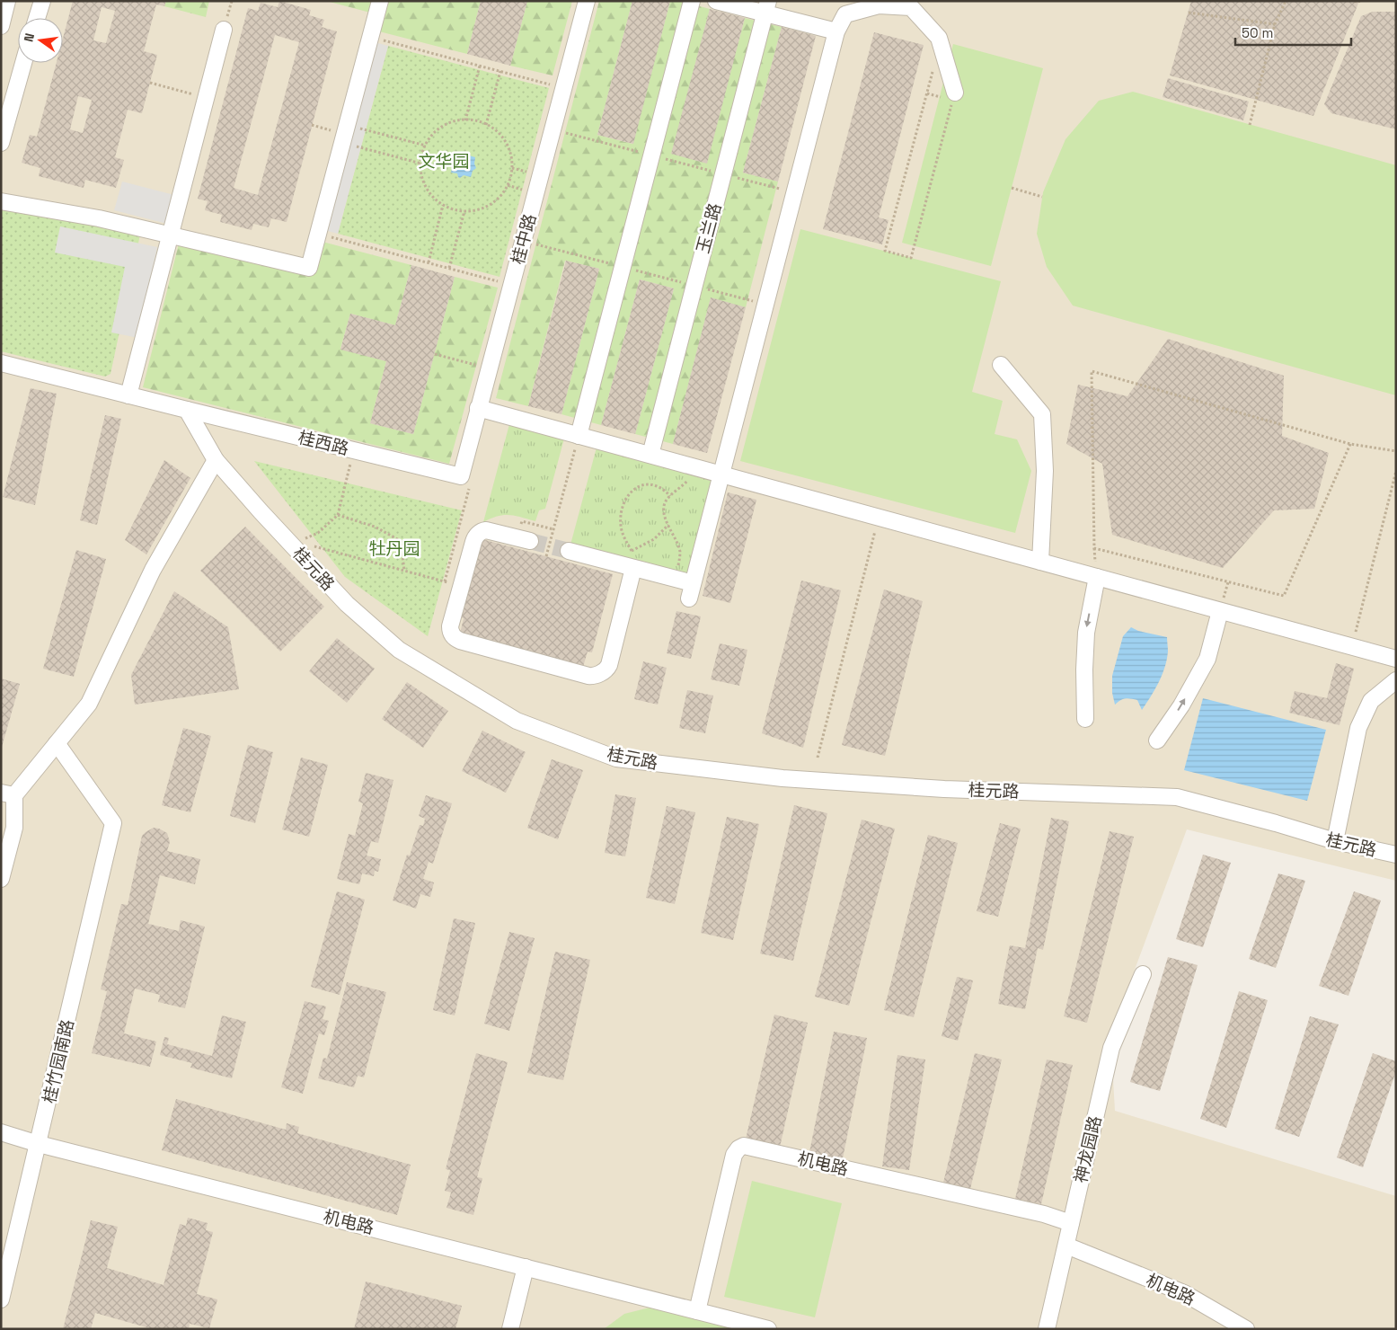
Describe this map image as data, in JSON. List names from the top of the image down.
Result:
{
  "streets": {
    "street": [
      "玉兰路",
      "桂中路",
      "桂西路",
      "桂元路",
      "桂竹园南路",
      "神龙园路",
      "机电路"
    ]
  },
  "crossings": [
    ["桂中路", "桂西路"],
    ["桂西路", "桂元路"],
    ["桂竹园南路", "机电路"],
    ["神龙园路", "机电路"]
  ],
  "parks": ["文华园", "牡丹园"],
  "scale_bar": "50 m",
  "north": "left"
}
